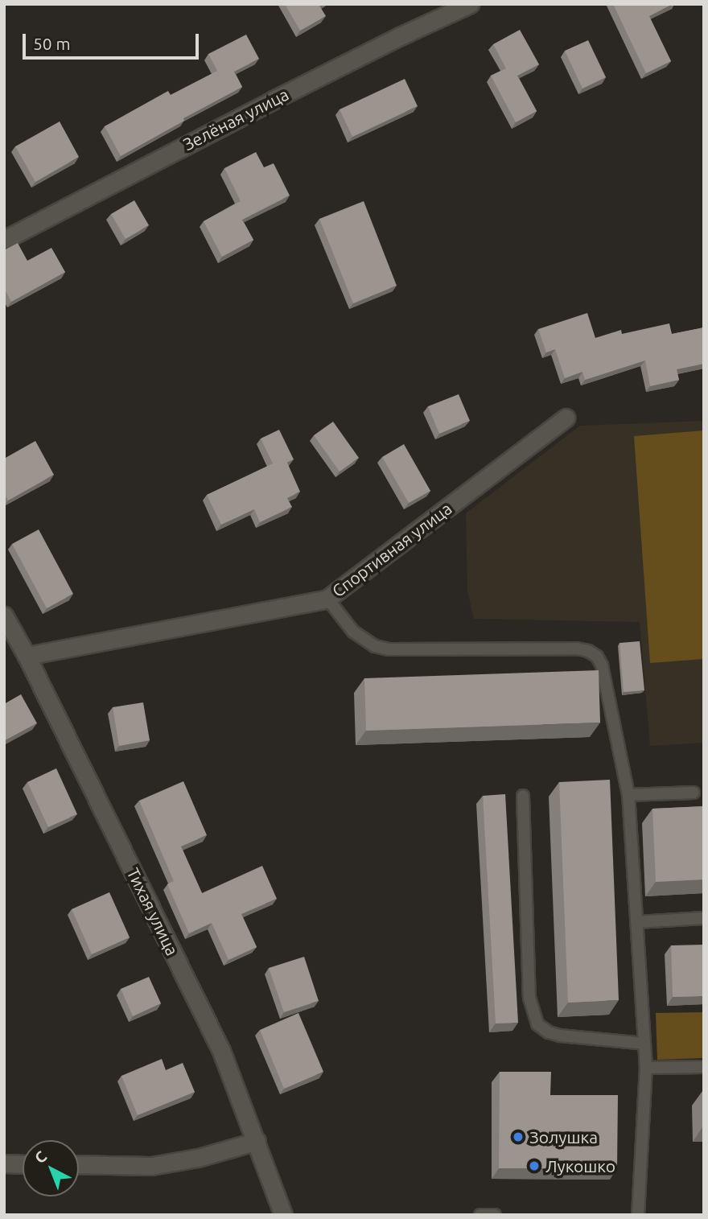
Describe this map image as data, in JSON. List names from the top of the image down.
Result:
{
  "streets": {
    "street": ["Зелёная улица", "Спортивная улица", "Тихая улица"]
  },
  "crossings": [
    ["Спортивная улица", "Тихая улица"]
  ],
  "places": ["Золушка", "Лукошко"],
  "scale_bar": "50 m",
  "north": "top left"
}
